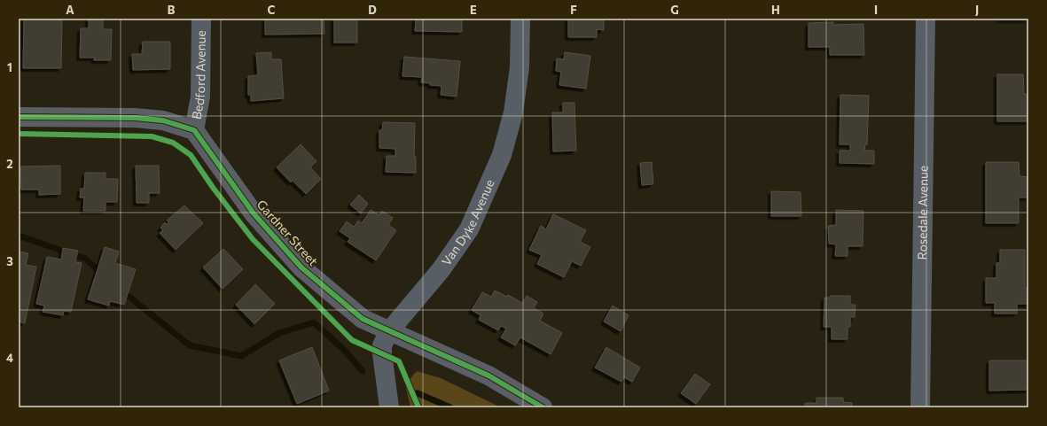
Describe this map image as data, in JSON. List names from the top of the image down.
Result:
{
  "streets": {
    "street": [
      "Bedford Avenue",
      "Rosedale Avenue",
      "Van Dyke Avenue",
      "Gardner Street"
    ]
  },
  "crossings": [
    ["Bedford Avenue", "Gardner Street"],
    ["Van Dyke Avenue", "Gardner Street"]
  ],
  "grid": {
    "columns": [
      "A",
      "B",
      "C",
      "D",
      "E",
      "F",
      "G",
      "H",
      "I",
      "J"
    ],
    "rows": [
      "1",
      "2",
      "3",
      "4"
    ]
  }
}
